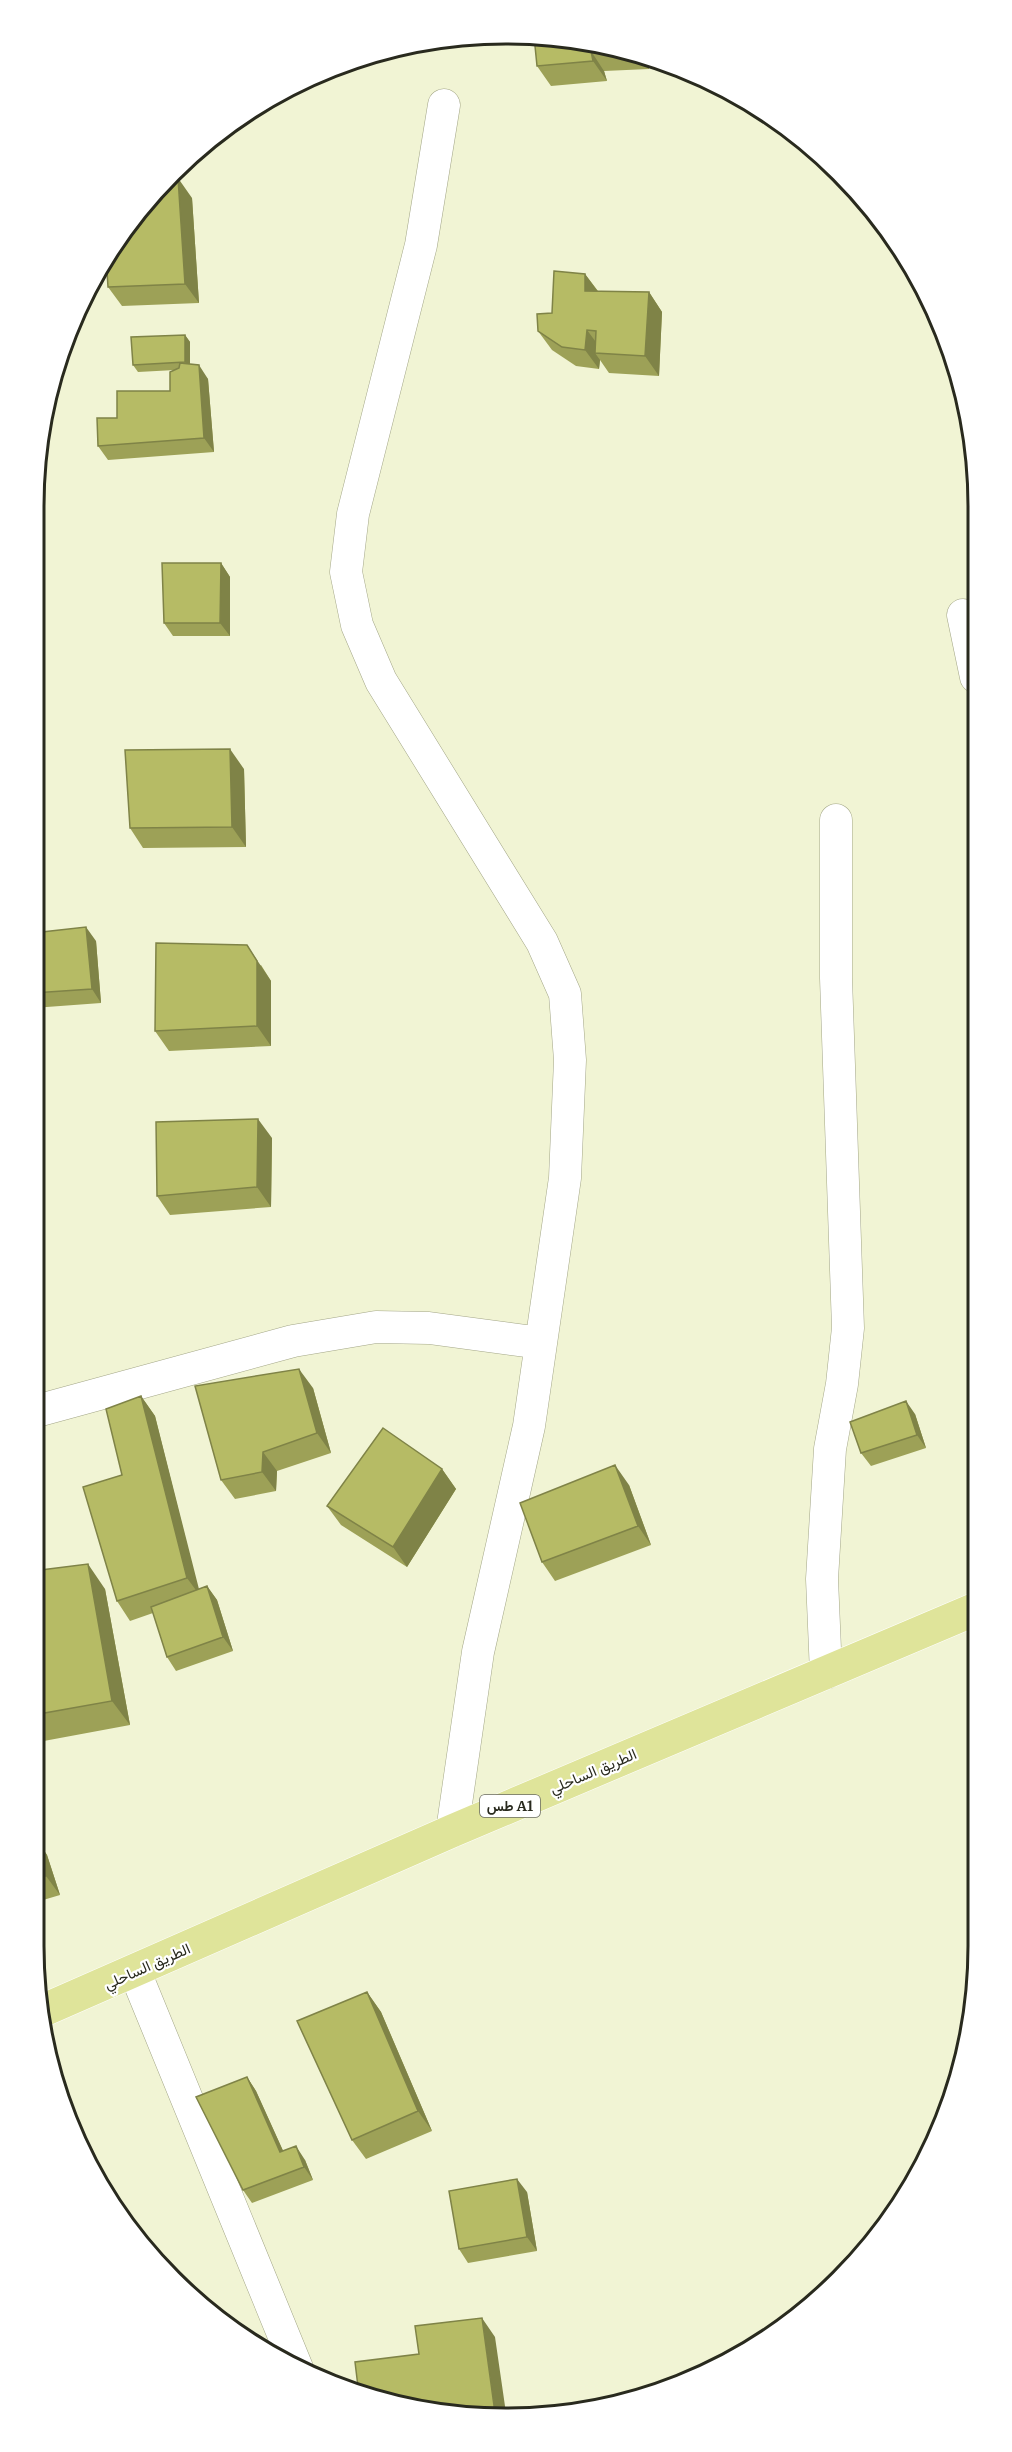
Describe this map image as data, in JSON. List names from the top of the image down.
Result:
{
  "streets": {
    "highway": ["الطريق الساحلي", "طس A1"]
  }
}
